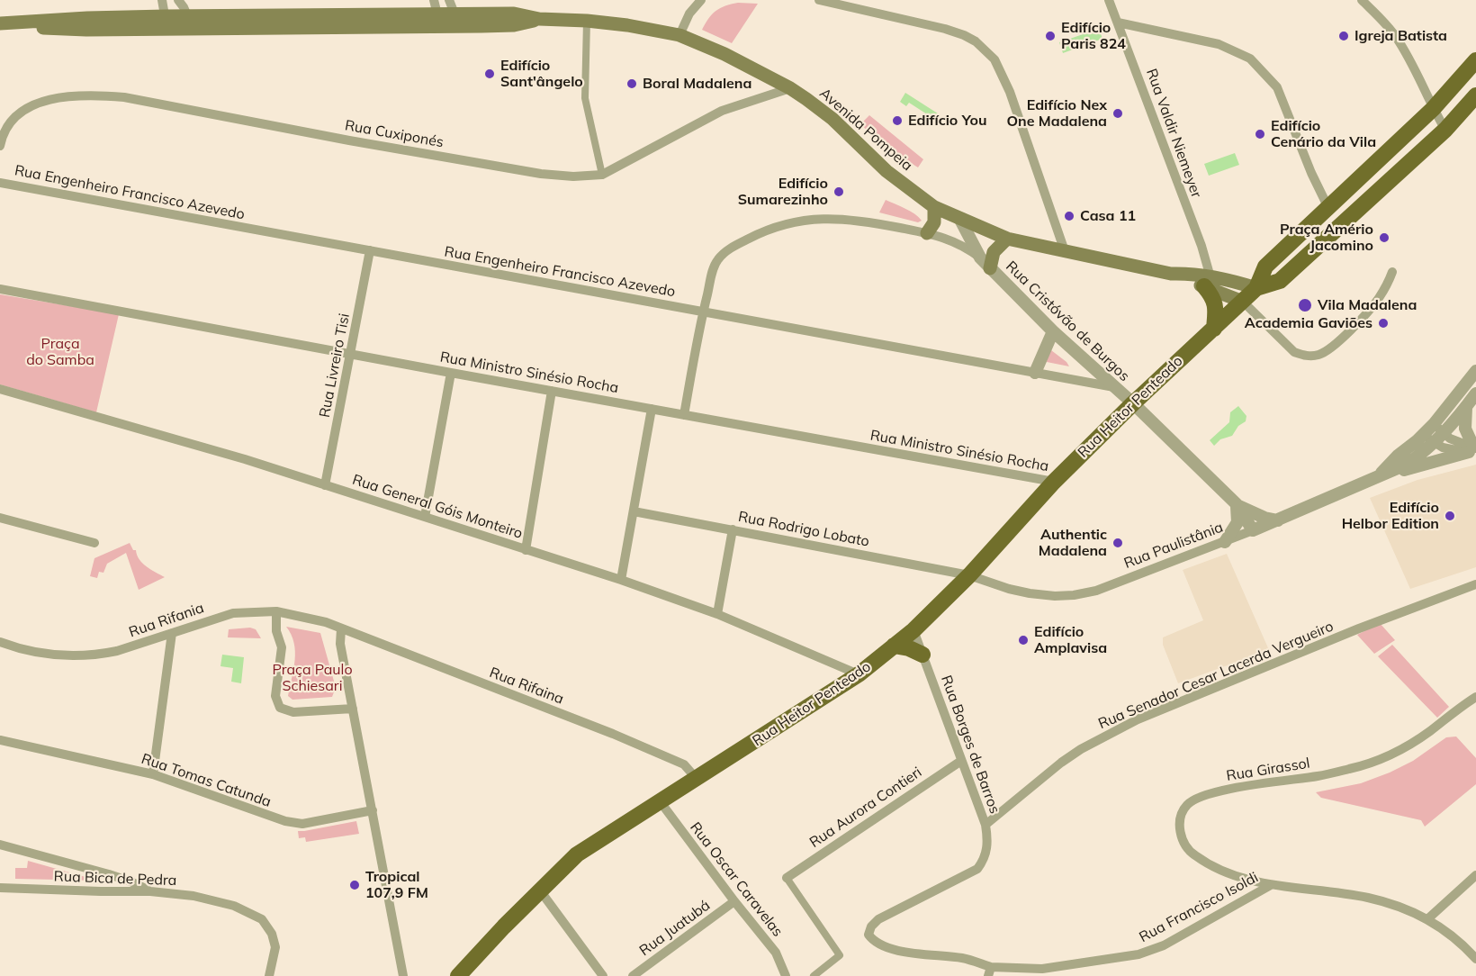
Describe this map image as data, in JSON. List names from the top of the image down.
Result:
{
  "streets": {
    "main road": ["Avenida Pompeia", "Rua Heitor Penteado"],
    "street": [
      "Rua Valdir Niemeyer",
      "Rua Cuxiponés",
      "Rua Engenheiro Francisco Azevedo",
      "Rua Cristóvão de Burgos",
      "Rua Livreiro Tisi",
      "Rua Ministro Sinésio Rocha",
      "Rua General Góis Monteiro",
      "Rua Rodrigo Lobato",
      "Rua Paulistânia",
      "Rua Rifania",
      "Rua Senador Cesar Lacerda Vergueiro",
      "Rua Rifaina",
      "Rua Borges de Barros",
      "Rua Girassol",
      "Rua Tomas Catunda",
      "Rua Aurora Contieri",
      "Rua Bica de Pedra",
      "Rua Oscar Caravelas",
      "Rua Francisco Isoldi",
      "Rua Juatubá"
    ]
  },
  "crossings": [
    ["Avenida Pompeia", "Rua Valdir Niemeyer"],
    ["Avenida Pompeia", "Rua Cuxiponés"],
    ["Avenida Pompeia", "Rua Cristóvão de Burgos"],
    ["Avenida Pompeia", "Rua Heitor Penteado"],
    ["Rua Engenheiro Francisco Azevedo", "Rua Cristóvão de Burgos"],
    ["Rua Engenheiro Francisco Azevedo", "Rua Livreiro Tisi"],
    ["Rua Cristóvão de Burgos", "Rua Heitor Penteado"],
    ["Rua Cristóvão de Burgos", "Rua Paulistânia"],
    ["Rua Livreiro Tisi", "Rua Ministro Sinésio Rocha"],
    ["Rua Livreiro Tisi", "Rua General Góis Monteiro"],
    ["Rua Ministro Sinésio Rocha", "Rua Heitor Penteado"],
    ["Rua Heitor Penteado", "Rua General Góis Monteiro"],
    ["Rua Heitor Penteado", "Rua Rodrigo Lobato"],
    ["Rua Heitor Penteado", "Rua Paulistânia"],
    ["Rua Heitor Penteado", "Rua Rifaina"],
    ["Rua Heitor Penteado", "Rua Borges de Barros"],
    ["Rua Heitor Penteado", "Rua Oscar Caravelas"],
    ["Rua Rodrigo Lobato", "Rua Paulistânia"],
    ["Rua Rifania", "Rua Rifaina"],
    ["Rua Senador Cesar Lacerda Vergueiro", "Rua Borges de Barros"],
    ["Rua Borges de Barros", "Rua Aurora Contieri"],
    ["Rua Borges de Barros", "Rua Francisco Isoldi"],
    ["Rua Girassol", "Rua Francisco Isoldi"],
    ["Rua Oscar Caravelas", "Rua Juatubá"]
  ],
  "parks": ["Praça do Samba", "Praça Paulo Schiesari"],
  "places": [
    "Edifício Paris 824",
    "Igreja Batista",
    "Edifício Sant'ângelo",
    "Boral Madalena",
    "Edifício Nex One Madalena",
    "Edifício You",
    "Edifício Cenário da Vila",
    "Edifício Sumarezinho",
    "Casa 11",
    "Praça Amério Jacomino",
    "Vila Madalena",
    "Academia Gaviões",
    "Edifício Helbor Edition",
    "Authentic Madalena",
    "Edifício Amplavisa",
    "Tropical 107,9 FM"
  ]
}
